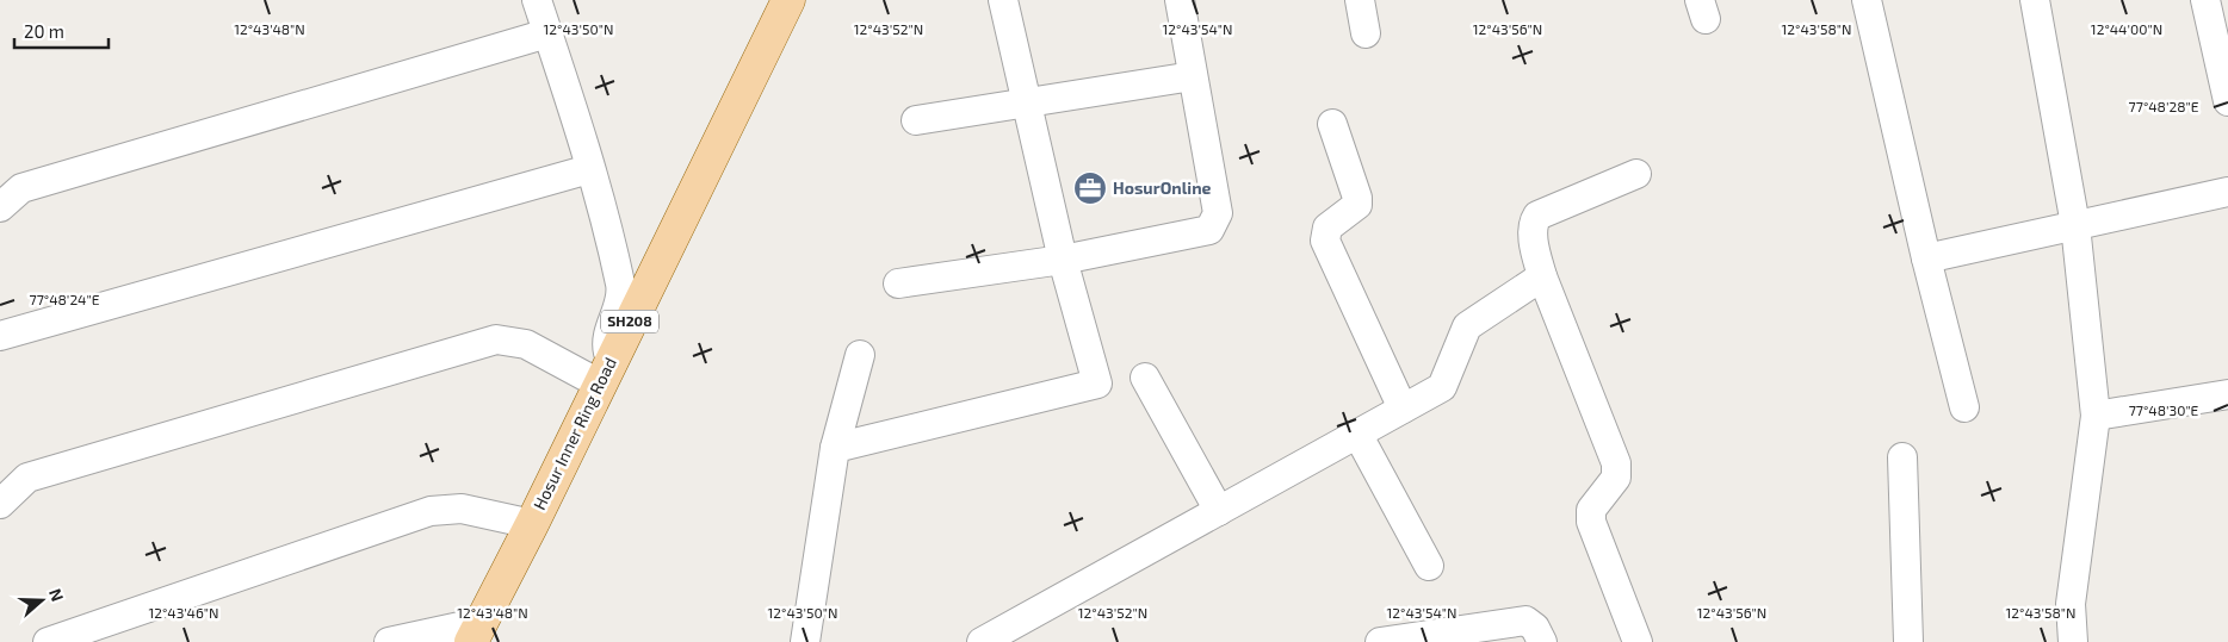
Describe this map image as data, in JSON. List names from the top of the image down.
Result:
{
  "streets": {
    "main road": ["SH208", "Hosur Inner Ring Road"]
  },
  "places": {
    "office": ["HosurOnline"]
  },
  "scale_bar": "20 m",
  "north": "right",
  "coordinates": [
    "12°43'58\"N",
    "12°44'00\"N",
    "12°43'48\"N",
    "12°43'50\"N",
    "12°43'52\"N",
    "12°43'54\"N",
    "12°43'56\"N",
    "77°48'28\"E",
    "77°48'24\"E",
    "77°48'30\"E",
    "12°43'46\"N"
  ]
}
